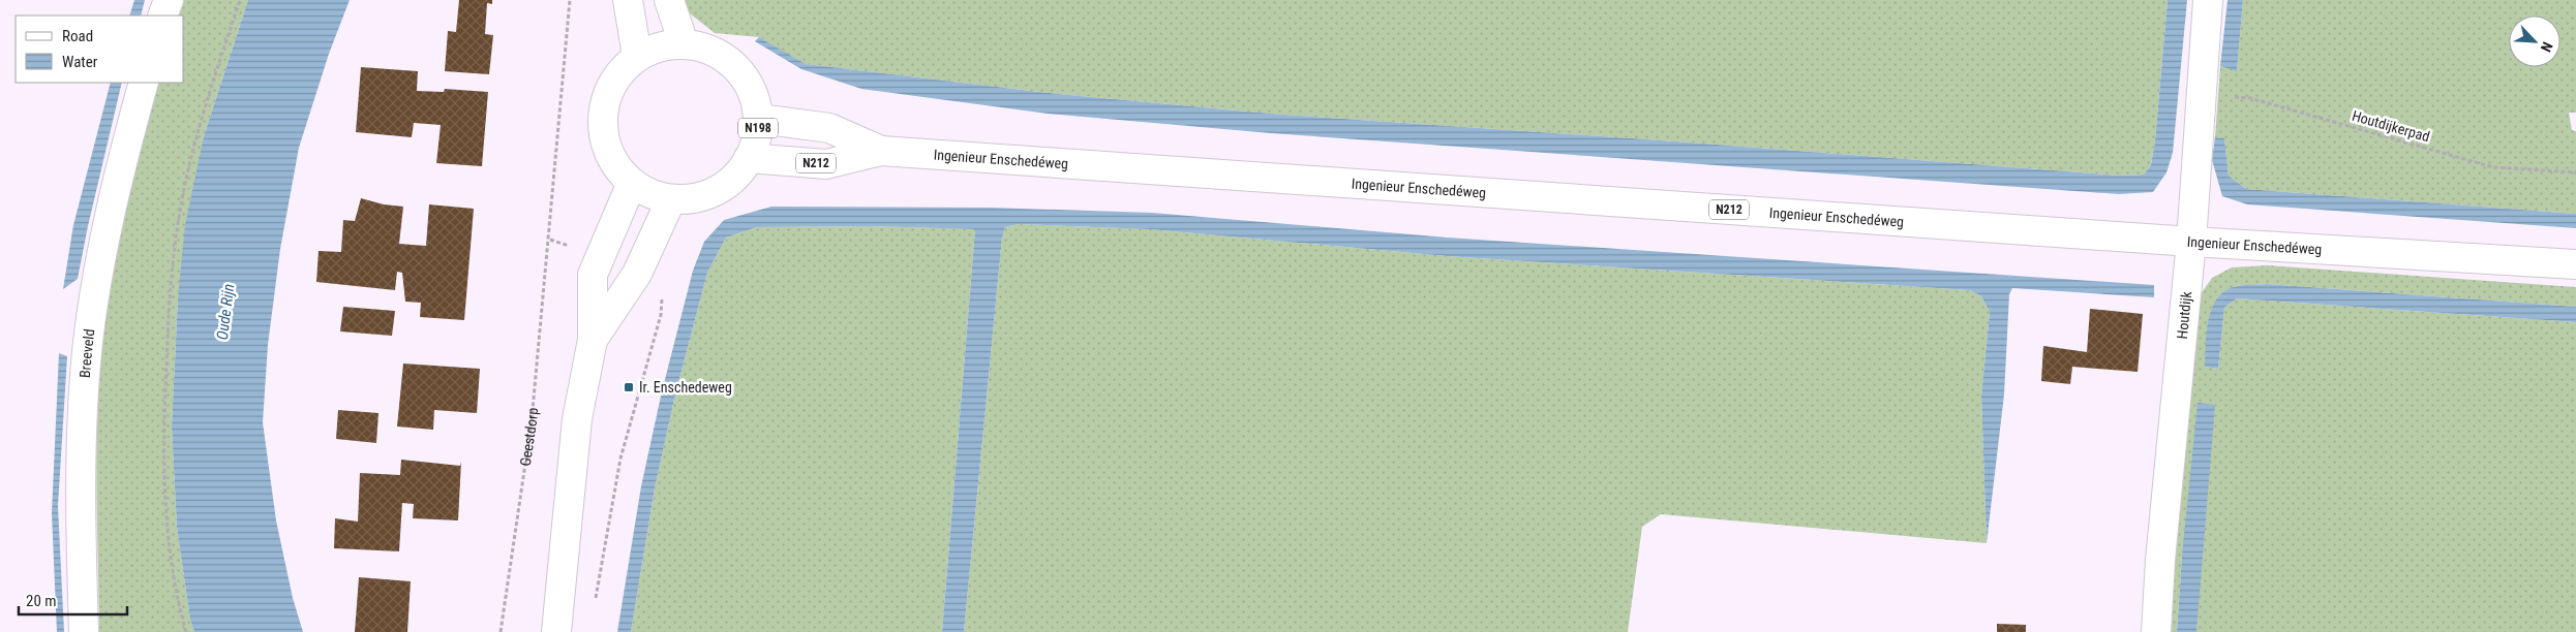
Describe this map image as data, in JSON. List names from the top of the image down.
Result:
{
  "streets": {
    "main road": [
      "N198",
      "Ingenieur Enschedéweg",
      "N212",
      "Houtdijk",
      "Breeveld"
    ],
    "path": ["Houtdijkerpad", "Geestdorp"]
  },
  "crossings": [
    ["Houtdijkerpad", "Houtdijk"],
    ["N198", "Ingenieur Enschedéweg"],
    ["Ingenieur Enschedéweg", "Houtdijk"]
  ],
  "water": ["Oude Rijn"],
  "places": {
    "transit": ["Ir. Enschedeweg"]
  },
  "legend": ["Road", "Water"],
  "scale_bar": "20 m",
  "north": "bottom right"
}
